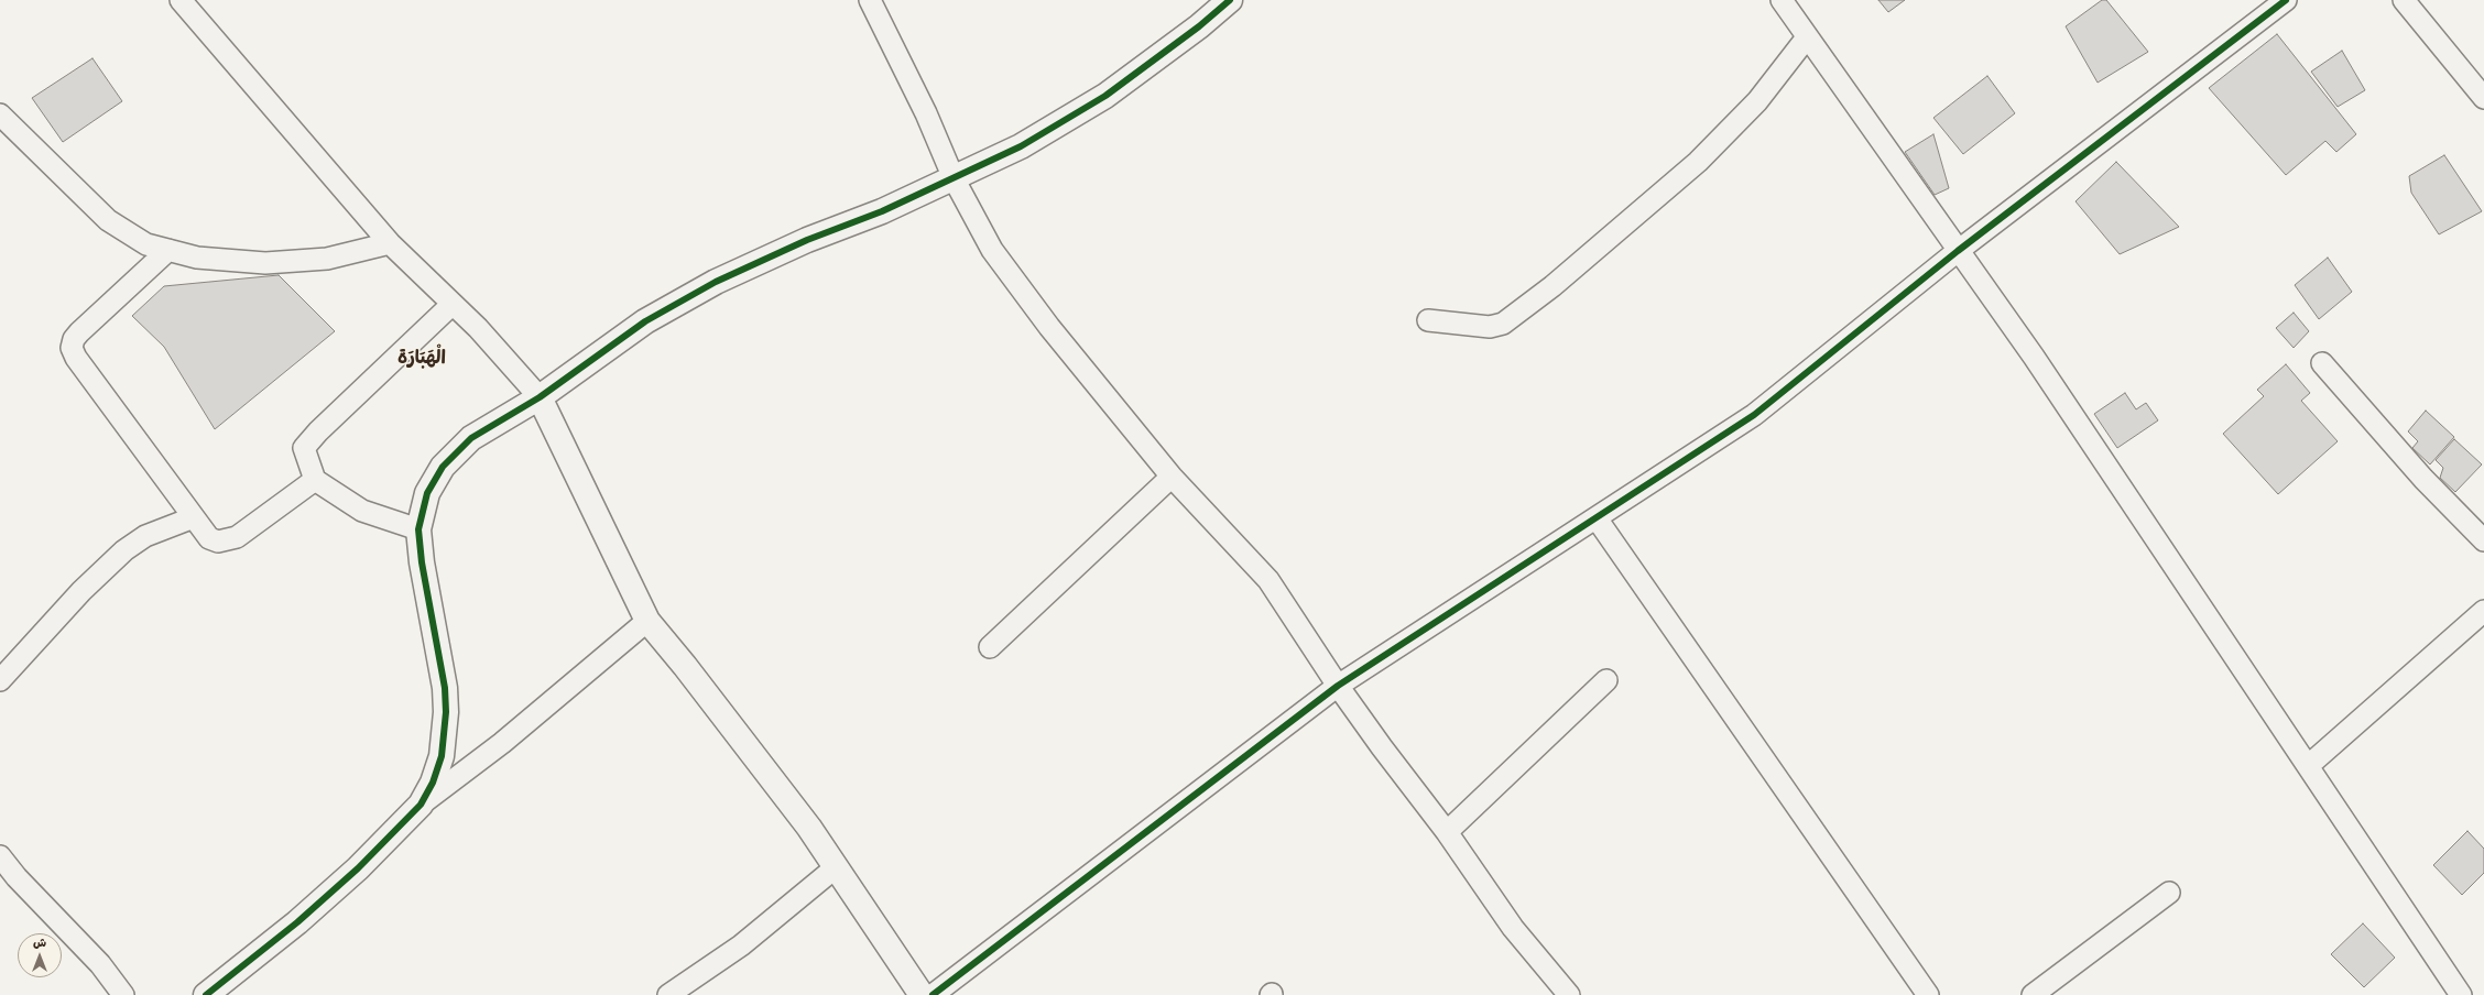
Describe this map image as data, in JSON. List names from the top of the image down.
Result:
{
  "districts": ["الْهَبَارَة"],
  "north": "top"
}
